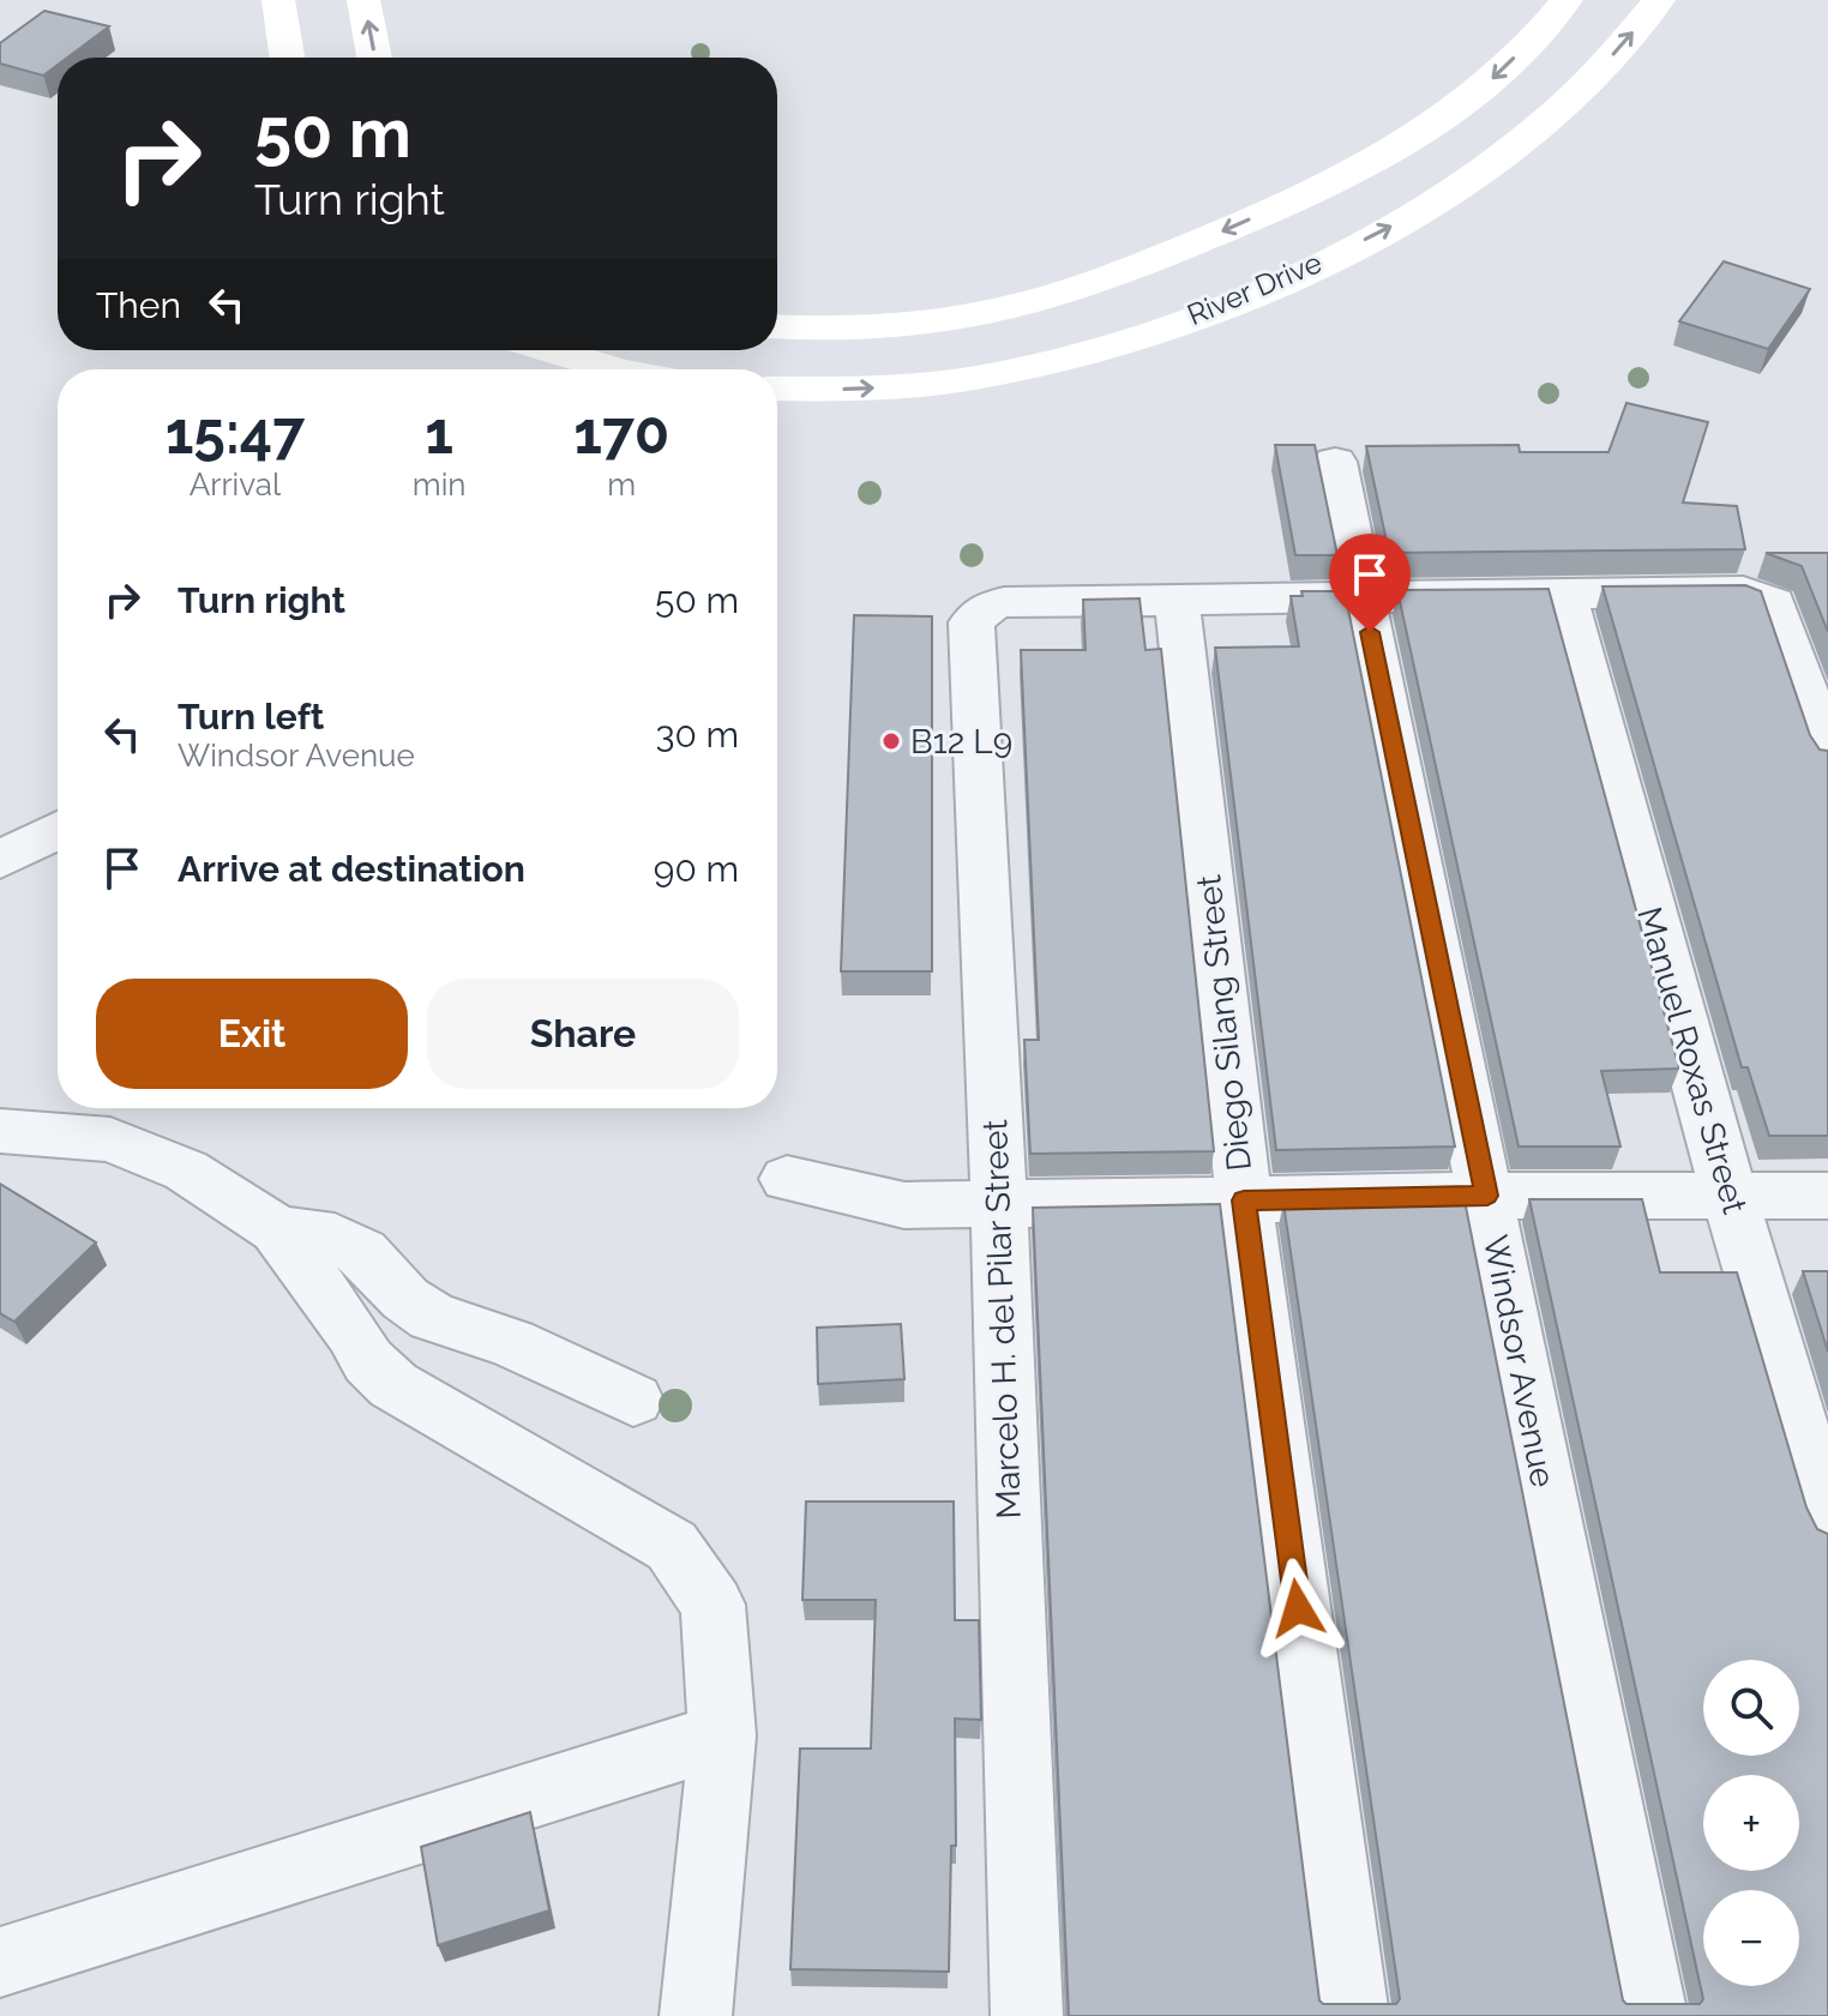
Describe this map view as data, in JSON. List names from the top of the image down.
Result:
{
  "streets": {
    "street": [
      "River Drive",
      "Diego Silang Street",
      "Manuel Roxas Street",
      "Marcelo H. del Pilar Street",
      "Windsor Avenue"
    ]
  },
  "crossings": [
    ["Diego Silang Street", "Marcelo H. del Pilar Street"]
  ],
  "places": ["B12 L9"],
  "page": {
    "turn": ["50 m", "Turn right"],
    "then": "Then",
    "eta": [
      "15:47",
      "Arrival",
      "1",
      "min",
      "170",
      "m"
    ],
    "list": [
      {
        "name": "Turn right",
        "value": "50 m"
      },
      {
        "name": "Turn left",
        "note": "Windsor Avenue",
        "value": "30 m"
      },
      {
        "name": "Arrive at destination",
        "value": "90 m"
      }
    ],
    "buttons": ["Exit", "Share"],
    "map_buttons": ["+", "−"]
  }
}
